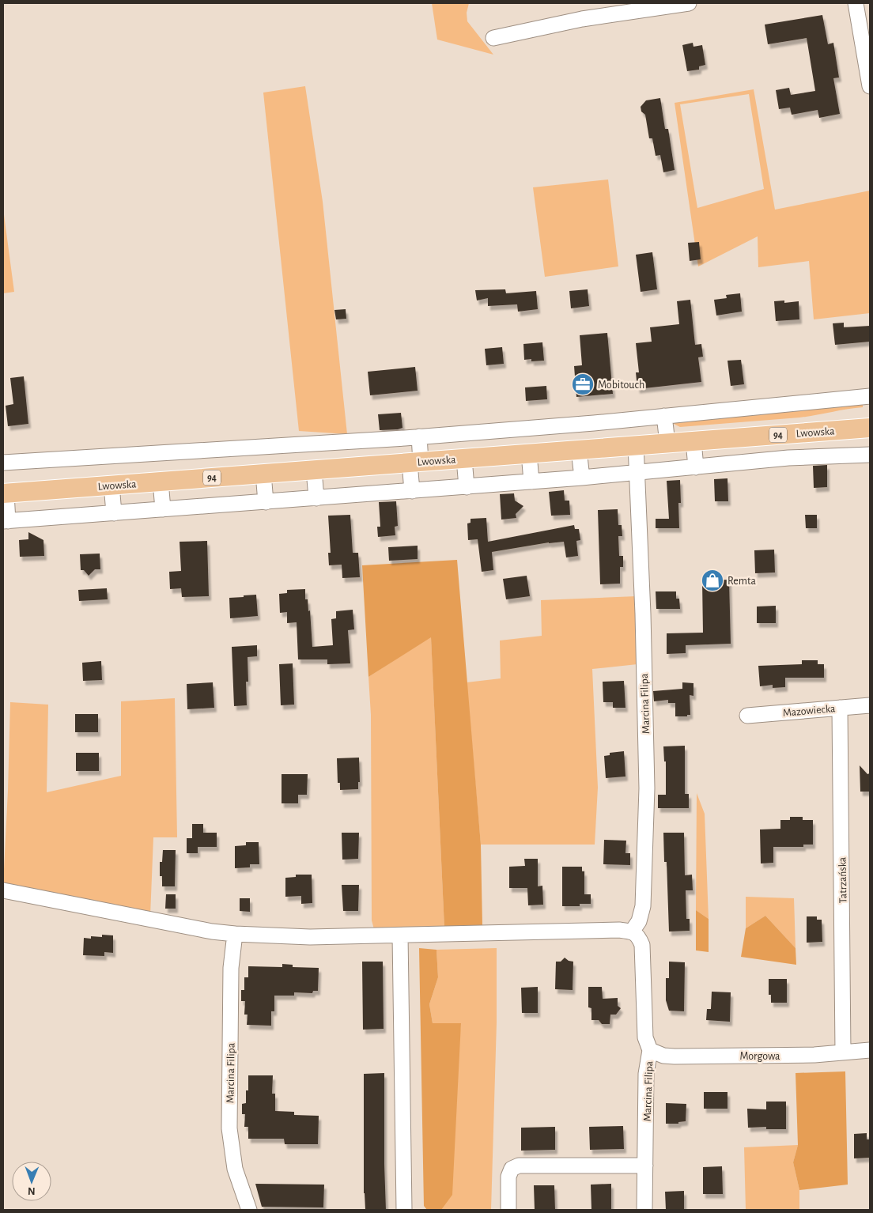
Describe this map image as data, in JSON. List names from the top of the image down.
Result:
{
  "streets": {
    "main road": ["Lwowska", "94"],
    "street": [
      "Marcina Filipa",
      "Mazowiecka",
      "Tatrzańska",
      "Morgowa"
    ]
  },
  "crossings": [
    ["Lwowska", "Marcina Filipa"],
    ["Marcina Filipa", "Morgowa"],
    ["Mazowiecka", "Tatrzańska"],
    ["Tatrzańska", "Morgowa"]
  ],
  "places": {
    "office": ["Mobitouch"],
    "shop": ["Remta"]
  },
  "north": "bottom"
}
